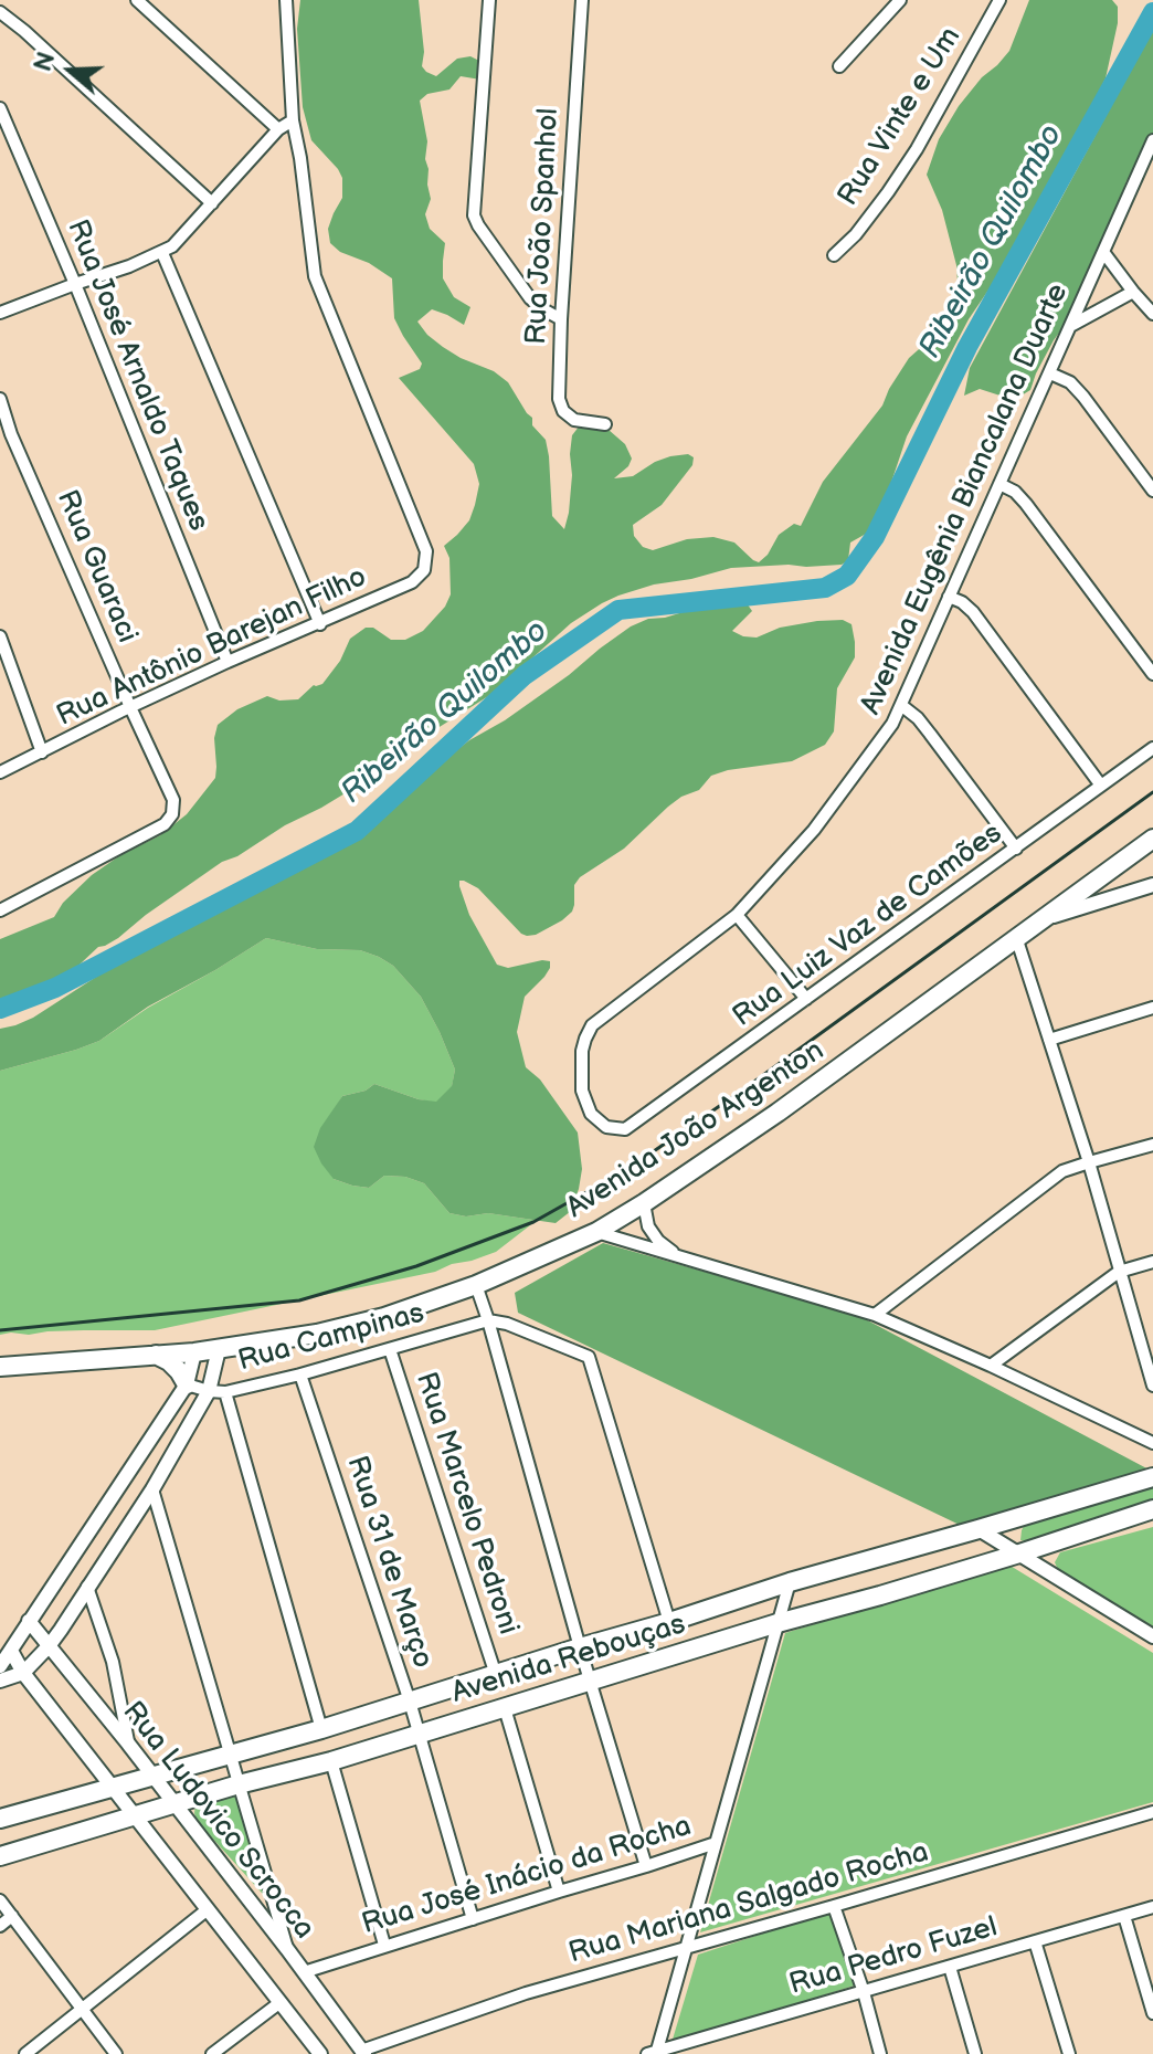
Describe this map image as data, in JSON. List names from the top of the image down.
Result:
{
  "streets": {
    "main road": ["Avenida João Argenton", "Avenida Rebouças"],
    "street": [
      "Rua Vinte e Um",
      "Rua João Spanhol",
      "Rua José Arnaldo Taques",
      "Avenida Eugênia Biancalana Duarte",
      "Rua Guaraci",
      "Rua Antônio Barejan Filho",
      "Rua Luiz Vaz de Camões",
      "Rua Campinas",
      "Rua Marcelo Pedroni",
      "Rua 31 de Março",
      "Rua Ludovico Scrocca",
      "Rua José Inácio da Rocha",
      "Rua Mariana Salgado Rocha",
      "Rua Pedro Fuzel"
    ]
  },
  "crossings": [
    ["Rua José Arnaldo Taques", "Rua Antônio Barejan Filho"],
    ["Avenida Eugênia Biancalana Duarte", "Rua Luiz Vaz de Camões"],
    ["Rua Guaraci", "Rua Antônio Barejan Filho"],
    ["Rua Campinas", "Rua Marcelo Pedroni"],
    ["Rua Campinas", "Rua 31 de Março"],
    ["Rua Marcelo Pedroni", "Avenida Rebouças"],
    ["Rua 31 de Março", "Avenida Rebouças"],
    ["Rua 31 de Março", "Rua José Inácio da Rocha"],
    ["Avenida Rebouças", "Rua Ludovico Scrocca"],
    ["Rua Ludovico Scrocca", "Rua José Inácio da Rocha"],
    ["Rua Ludovico Scrocca", "Rua Mariana Salgado Rocha"]
  ],
  "water": ["Ribeirão Quilombo"],
  "north": "left"
}
